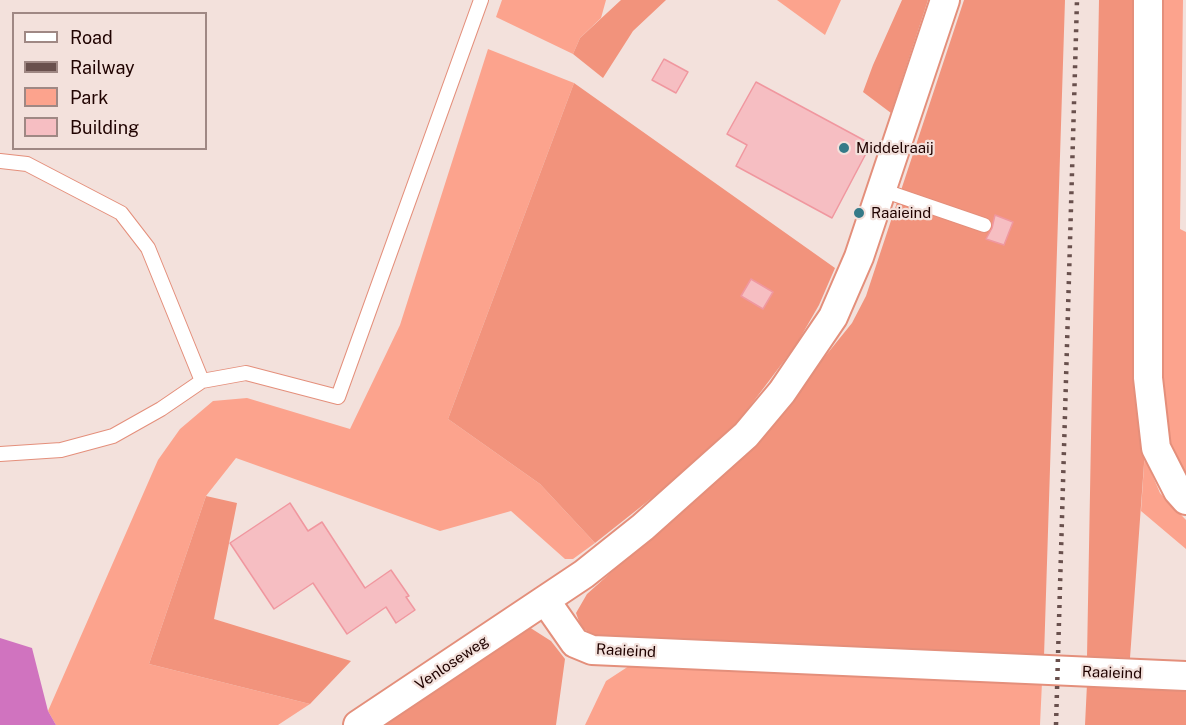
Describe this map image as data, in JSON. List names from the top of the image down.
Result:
{
  "streets": {
    "street": ["Raaieind", "Venloseweg"]
  },
  "crossings": [
    ["Raaieind", "Venloseweg"]
  ],
  "places": ["Middelraaij", "Raaieind"],
  "legend": [
    "Road",
    "Railway",
    "Park",
    "Building"
  ]
}
